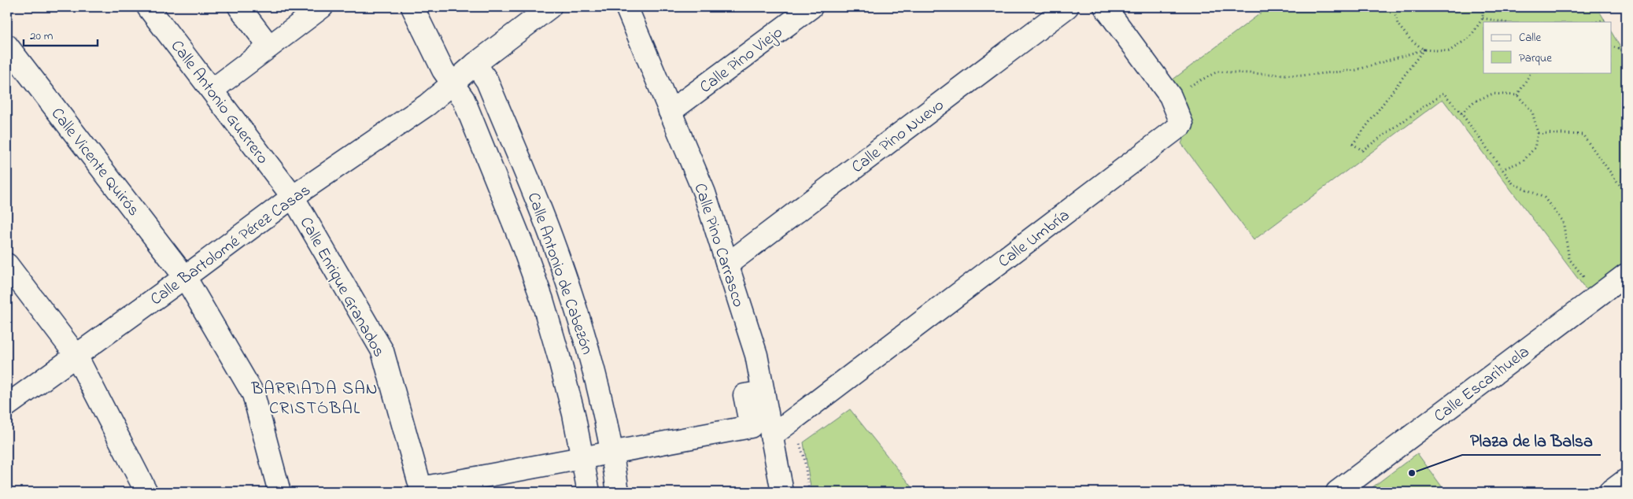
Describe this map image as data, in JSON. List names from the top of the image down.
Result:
{
  "streets": {
    "street": [
      "Calle Pino Viejo",
      "Calle Antonio Guerrero",
      "Calle Pino Nuevo",
      "Calle Vicente Quirós",
      "Calle Umbría",
      "Calle Bartolomé Pérez Casas",
      "Calle Pino Carrasco",
      "Calle Antonio de Cabezón",
      "Calle Enrique Granados",
      "Calle Escarihuela"
    ]
  },
  "crossings": [
    ["Calle Pino Viejo", "Calle Pino Carrasco"],
    ["Calle Antonio Guerrero", "Calle Bartolomé Pérez Casas"],
    ["Calle Antonio Guerrero", "Calle Enrique Granados"],
    ["Calle Pino Nuevo", "Calle Pino Carrasco"],
    ["Calle Vicente Quirós", "Calle Bartolomé Pérez Casas"],
    ["Calle Umbría", "Calle Pino Carrasco"],
    ["Calle Bartolomé Pérez Casas", "Calle Antonio de Cabezón"],
    ["Calle Bartolomé Pérez Casas", "Calle Enrique Granados"]
  ],
  "districts": ["BARRIADA SAN CRISTÓBAL"],
  "places": ["Plaza de la Balsa"],
  "legend": ["Calle", "Parque"],
  "scale_bar": "20 m"
}
